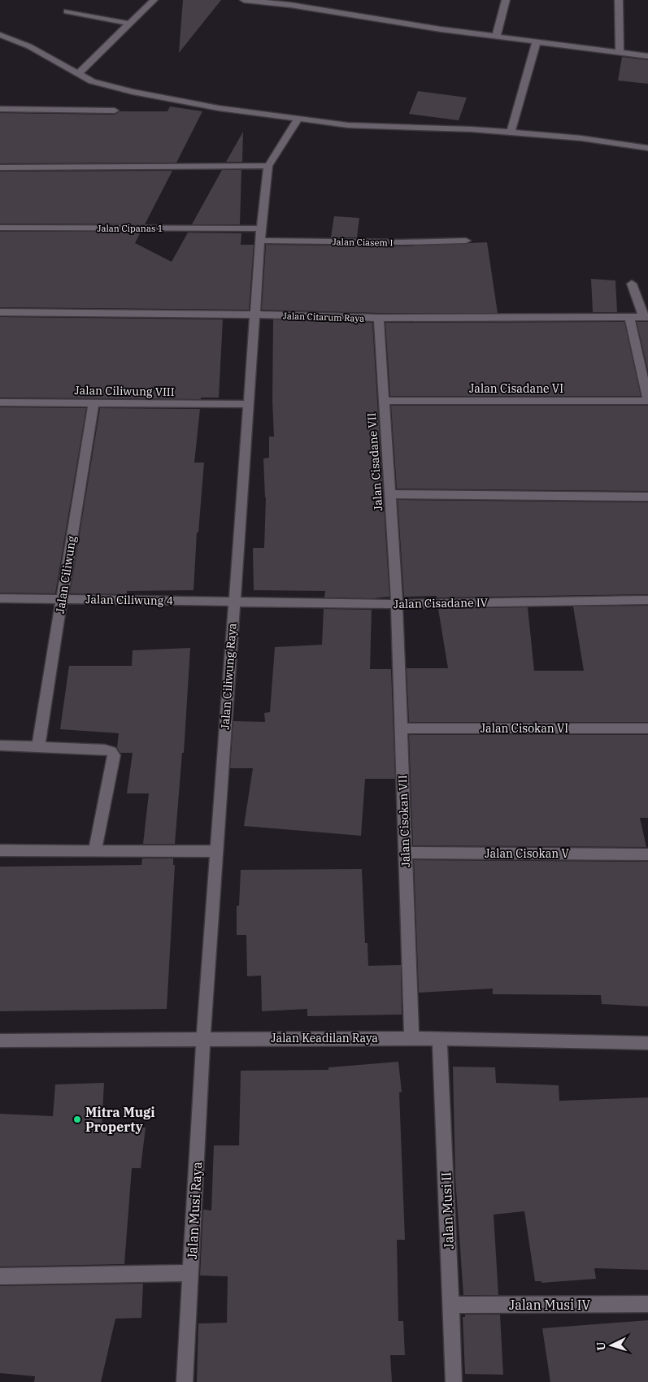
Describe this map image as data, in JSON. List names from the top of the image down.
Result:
{
  "streets": {
    "street": [
      "Jalan Cipanas 1",
      "Jalan Ciasem I",
      "Jalan Citarum Raya",
      "Jalan Cisadane VI",
      "Jalan Ciliwung VIII",
      "Jalan Cisadane VII",
      "Jalan Ciliwung",
      "Jalan Ciliwung 4",
      "Jalan Cisadane IV",
      "Jalan Ciliwung Raya",
      "Jalan Cisokan VI",
      "Jalan Cisokan VII",
      "Jalan Cisokan V",
      "Jalan Keadilan Raya",
      "Jalan Musi Raya",
      "Jalan Musi II",
      "Jalan Musi IV"
    ]
  },
  "crossings": [
    ["Jalan Cipanas 1", "Jalan Ciliwung Raya"],
    ["Jalan Ciasem I", "Jalan Ciliwung Raya"],
    ["Jalan Citarum Raya", "Jalan Cisadane VII"],
    ["Jalan Citarum Raya", "Jalan Ciliwung Raya"],
    ["Jalan Cisadane VI", "Jalan Cisadane VII"],
    ["Jalan Ciliwung VIII", "Jalan Ciliwung"],
    ["Jalan Ciliwung VIII", "Jalan Ciliwung Raya"],
    ["Jalan Cisadane VII", "Jalan Cisadane IV"],
    ["Jalan Cisadane VII", "Jalan Cisokan VII"],
    ["Jalan Ciliwung", "Jalan Ciliwung 4"],
    ["Jalan Ciliwung 4", "Jalan Cisadane IV"],
    ["Jalan Ciliwung 4", "Jalan Ciliwung Raya"],
    ["Jalan Cisadane IV", "Jalan Ciliwung Raya"],
    ["Jalan Cisadane IV", "Jalan Cisokan VII"],
    ["Jalan Ciliwung Raya", "Jalan Keadilan Raya"],
    ["Jalan Ciliwung Raya", "Jalan Musi Raya"],
    ["Jalan Cisokan VI", "Jalan Cisokan VII"],
    ["Jalan Cisokan VII", "Jalan Cisokan V"],
    ["Jalan Cisokan VII", "Jalan Keadilan Raya"],
    ["Jalan Keadilan Raya", "Jalan Musi Raya"],
    ["Jalan Keadilan Raya", "Jalan Musi II"],
    ["Jalan Musi II", "Jalan Musi IV"]
  ],
  "places": ["Mitra Mugi Property"],
  "north": "left"
}
